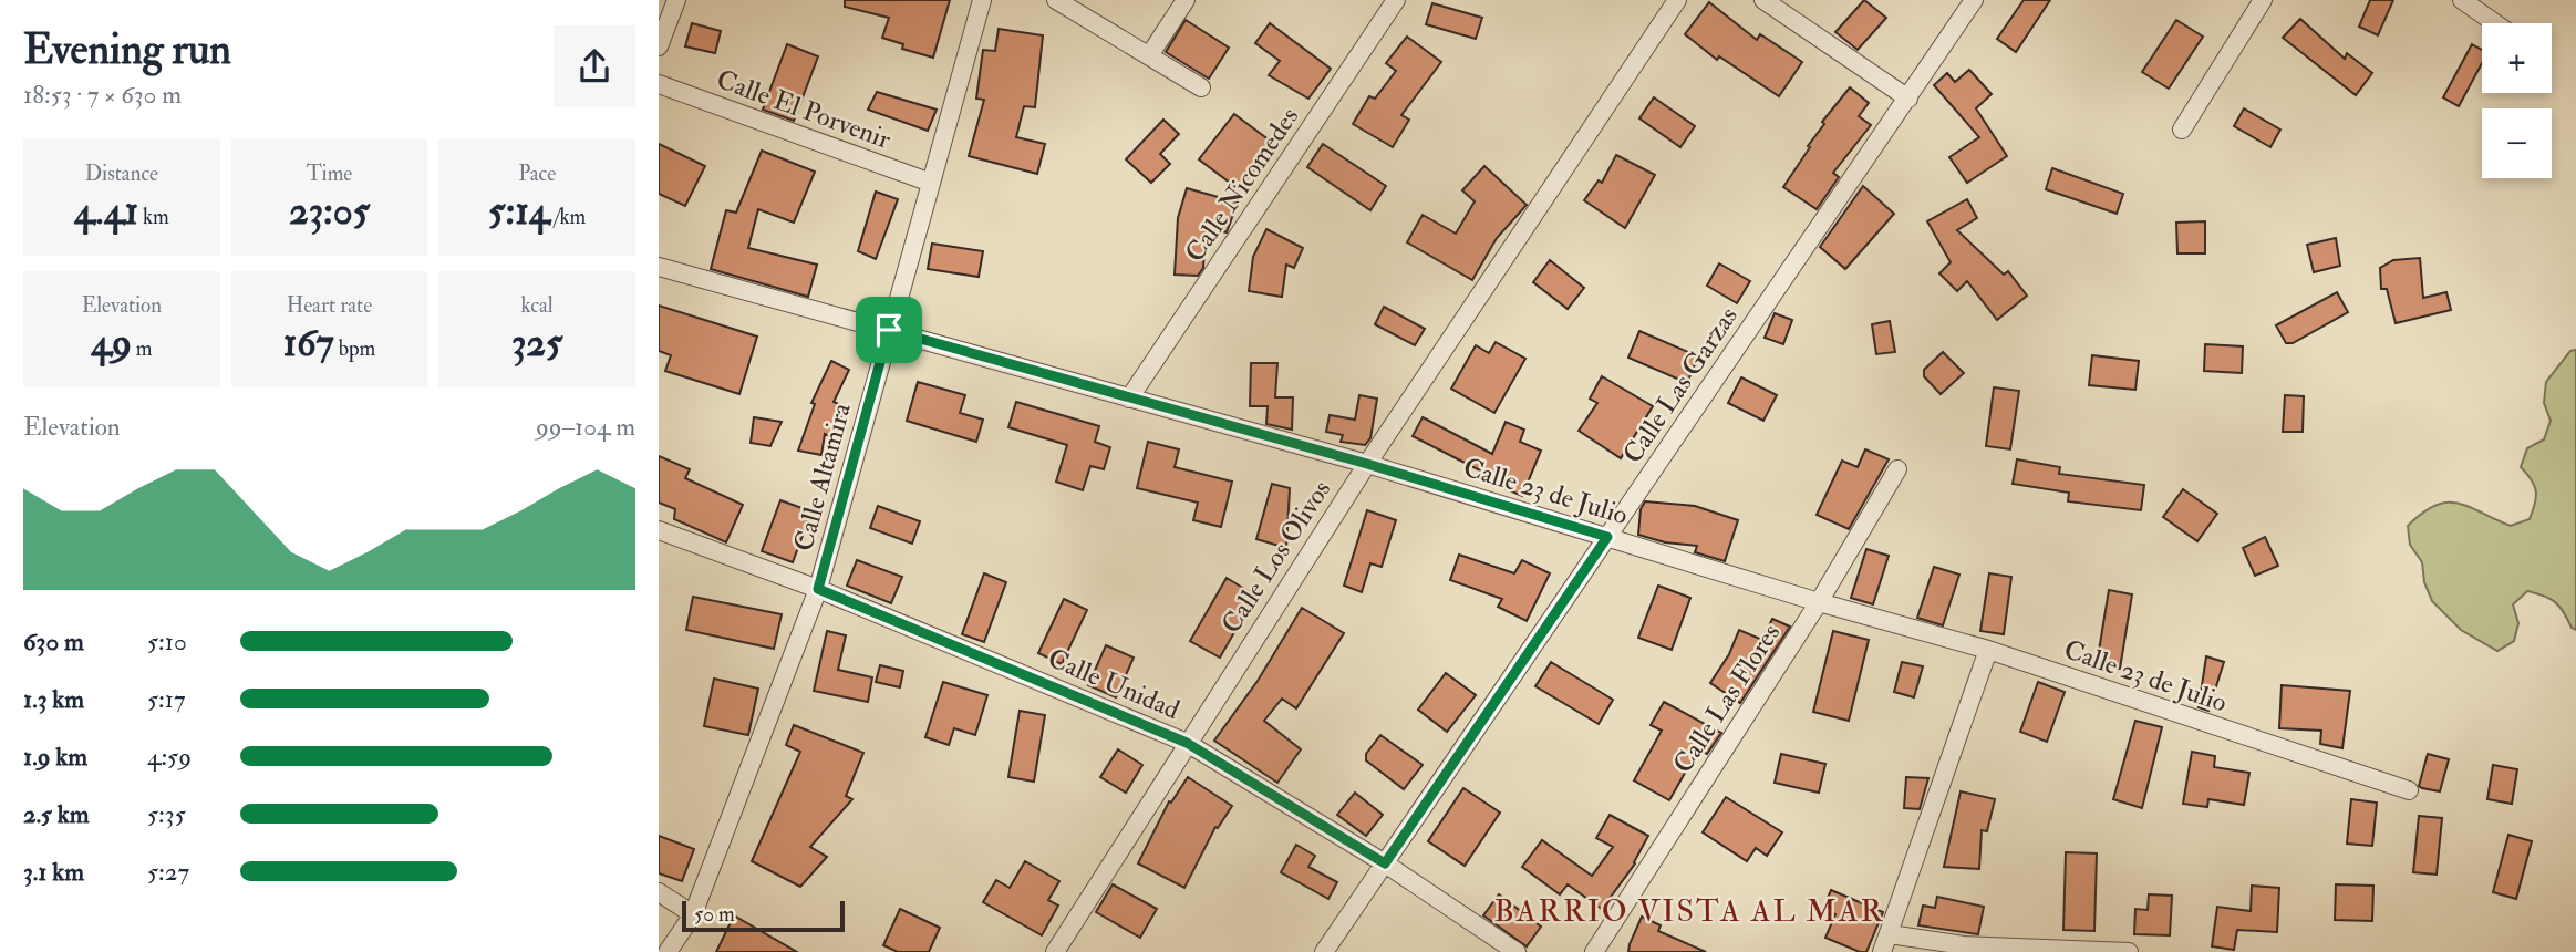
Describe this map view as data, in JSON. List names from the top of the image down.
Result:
{
  "streets": {
    "street": [
      "Calle El Porvenir",
      "Calle Nicomedes",
      "Calle Las Garzas",
      "Calle Altamira",
      "Calle 23 de Julio",
      "Calle Los Olivos",
      "Calle Unidad",
      "Calle Las Flores"
    ]
  },
  "crossings": [
    ["Calle El Porvenir", "Calle Altamira"],
    ["Calle Nicomedes", "Calle 23 de Julio"],
    ["Calle Las Garzas", "Calle 23 de Julio"],
    ["Calle Las Garzas", "Calle Unidad"],
    ["Calle Altamira", "Calle 23 de Julio"],
    ["Calle Altamira", "Calle Unidad"],
    ["Calle 23 de Julio", "Calle Los Olivos"],
    ["Calle 23 de Julio", "Calle Las Flores"],
    ["Calle Los Olivos", "Calle Unidad"]
  ],
  "districts": ["BARRIO VISTA AL MAR"],
  "scale_bar": "50 m",
  "page": {
    "heading": ["Evening run", "18:53 · 7 × 630 m"],
    "map_buttons": ["+", "−"],
    "stats": [
      ["Distance", "4.41 km"],
      ["Time", "23:05"],
      ["Pace", "5:14 /km"],
      ["Elevation", "49 m"],
      ["Heart rate", "167 bpm"],
      ["kcal", "325"]
    ],
    "chart": ["Elevation", "99–104 m"],
    "list": [
      {
        "name": "630 m",
        "note": "5:10"
      },
      {
        "name": "1.3 km",
        "note": "5:17"
      },
      {
        "name": "1.9 km",
        "note": "4:59"
      },
      {
        "name": "2.5 km",
        "note": "5:35"
      },
      {
        "name": "3.1 km",
        "note": "5:27"
      }
    ],
    "scale": "50 m"
  }
}
